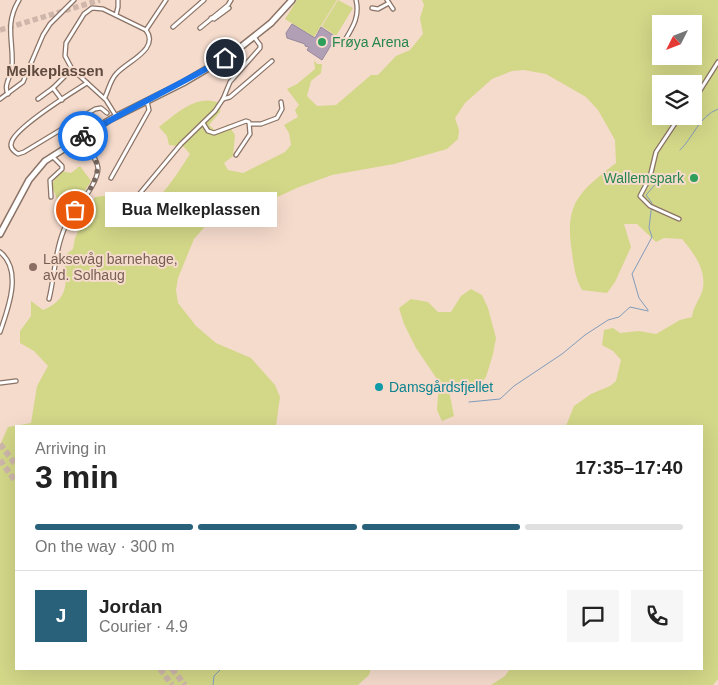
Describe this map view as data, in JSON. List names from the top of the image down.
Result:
{
  "districts": ["Melkeplassen"],
  "places": [
    "Frøya Arena",
    "Wallemspark",
    "Bua Melkeplassen",
    "Laksevåg barnehage, avd. Solhaug",
    "Damsgårdsfjellet"
  ],
  "north": "bottom left",
  "page": {
    "bubble": "Bua Melkeplassen",
    "heading": ["3 min", "Arriving in", "17:35–17:40"],
    "panel": ["Jordan", "Courier · 4.9"],
    "bar": "On the way · 300 m",
    "round": "J"
  }
}
